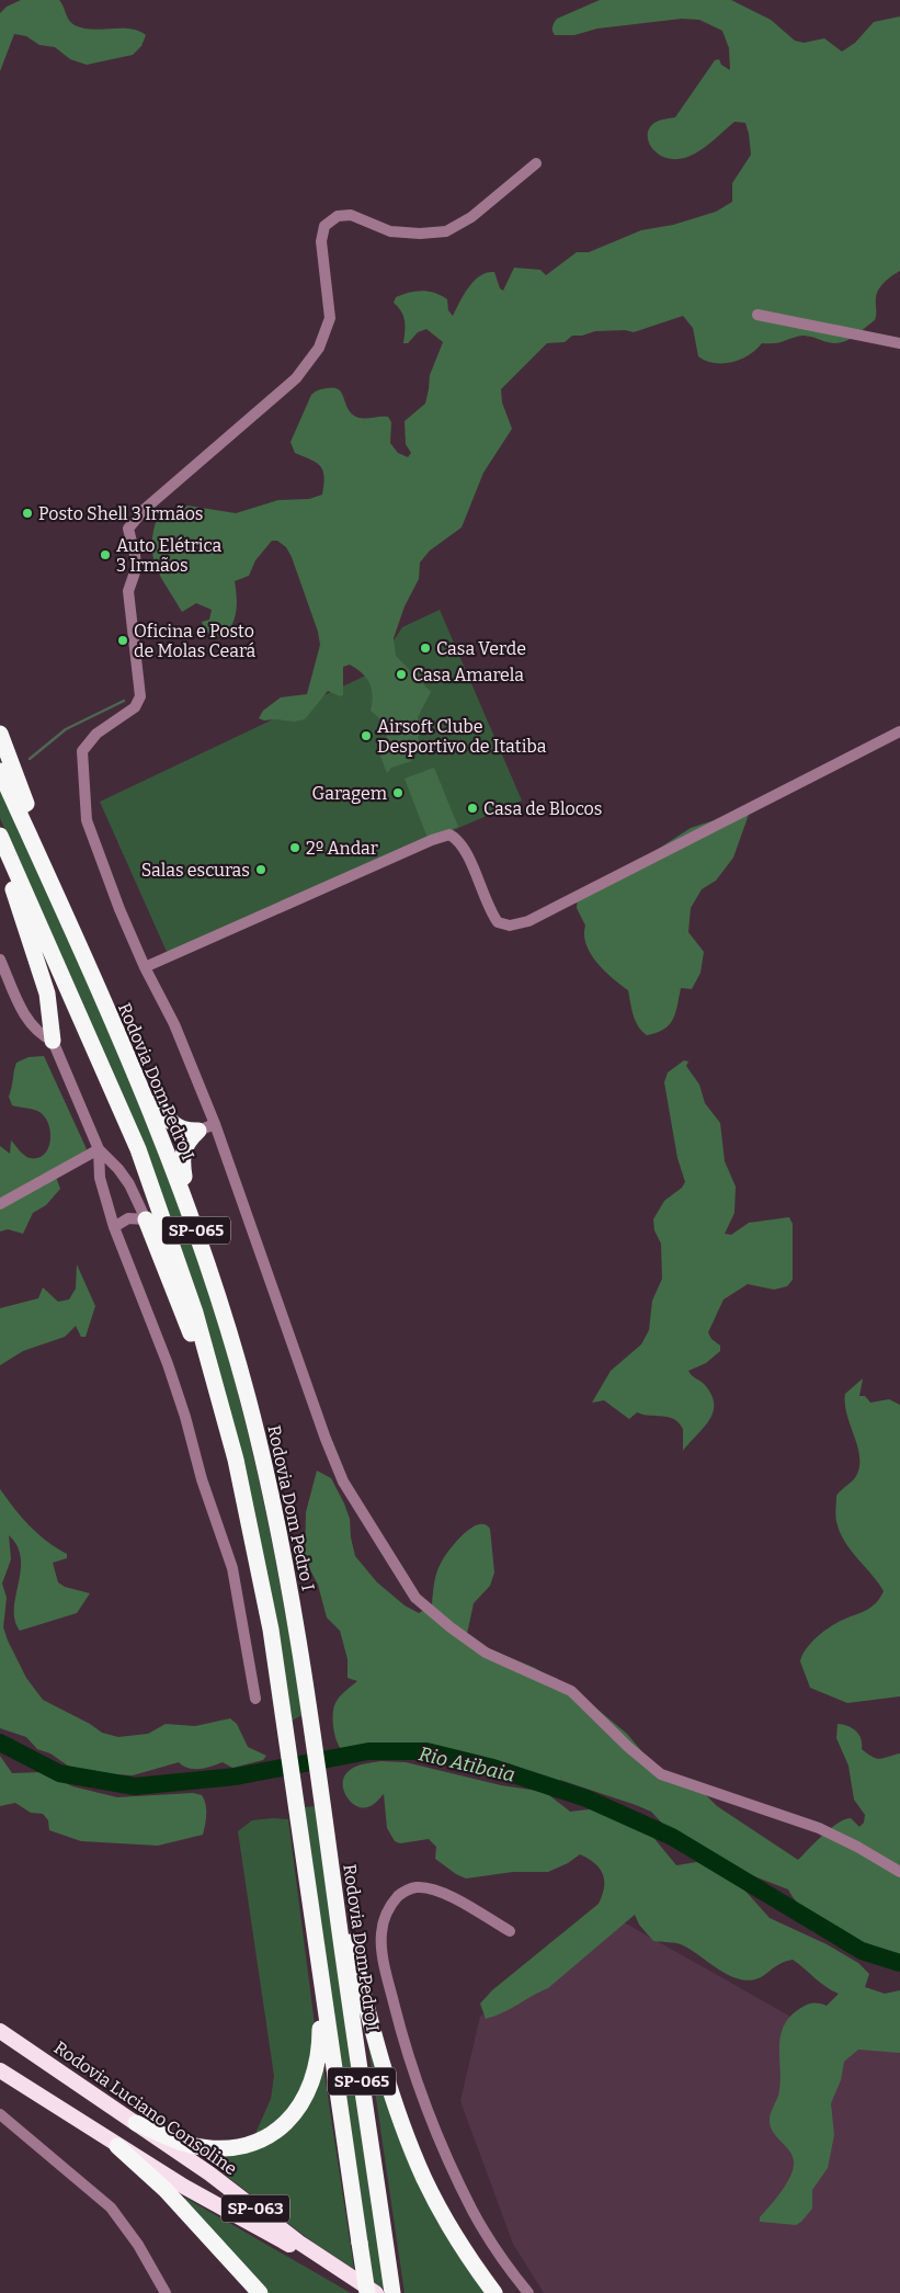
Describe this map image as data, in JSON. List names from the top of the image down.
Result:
{
  "streets": {
    "highway": [
      "Rodovia Dom Pedro I",
      "SP-065",
      "Rodovia Luciano Consoline",
      "SP-063"
    ]
  },
  "crossings": [
    ["SP-065", "SP-063"]
  ],
  "water": ["Rio Atibaia"],
  "places": [
    "Posto Shell 3 Irmãos",
    "Auto Elétrica 3 Irmãos",
    "Oficina e Posto de Molas Ceará",
    "Casa Verde",
    "Casa Amarela",
    "Airsoft Clube Desportivo de Itatiba",
    "Garagem",
    "Casa de Blocos",
    "2º Andar",
    "Salas escuras"
  ]
}
